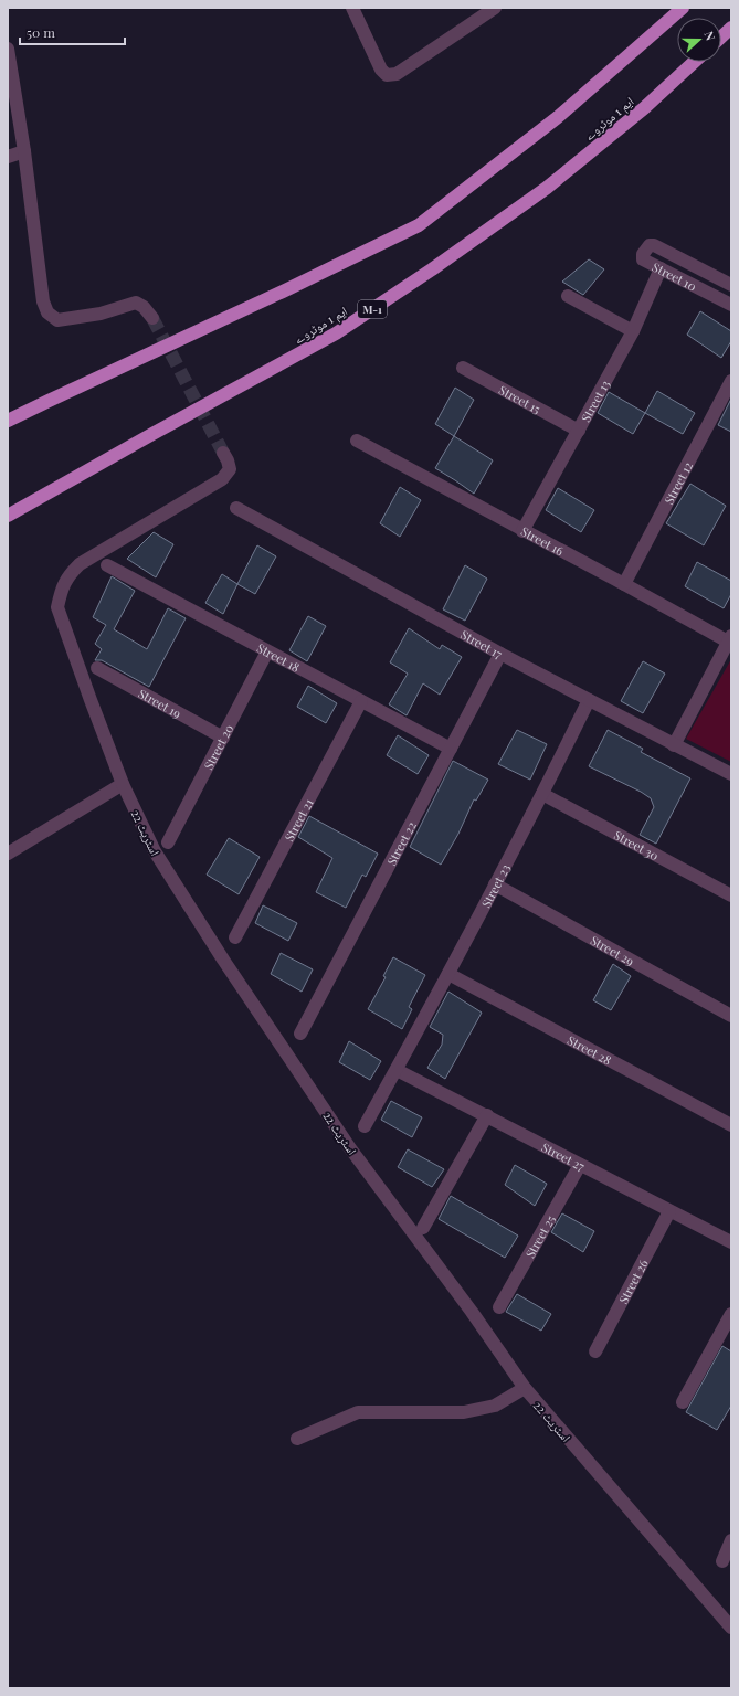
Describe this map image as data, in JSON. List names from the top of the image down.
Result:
{
  "streets": {
    "highway": ["ایم 1 موٹروے", "M-1"],
    "street": [
      "Street 10",
      "Street 15",
      "Street 13",
      "Street 12",
      "Street 16",
      "Street 17",
      "Street 18",
      "Street 19",
      "Street 20",
      "Street 21",
      "اسٹریٹ 22",
      "Street 22",
      "Street 30",
      "Street 23",
      "Street 29",
      "Street 28",
      "Street 27",
      "Street 25",
      "Street 26"
    ]
  },
  "crossings": [
    ["Street 10", "Street 13"],
    ["Street 15", "Street 13"],
    ["Street 13", "Street 16"],
    ["Street 12", "Street 16"],
    ["Street 17", "Street 22"],
    ["Street 17", "Street 23"],
    ["Street 18", "Street 20"],
    ["Street 18", "Street 21"],
    ["Street 18", "Street 22"],
    ["Street 19", "Street 20"],
    ["Street 30", "Street 23"],
    ["Street 23", "Street 29"],
    ["Street 23", "Street 28"],
    ["Street 23", "Street 27"],
    ["Street 27", "Street 25"],
    ["Street 27", "Street 26"]
  ],
  "scale_bar": "50 m",
  "north": "right"
}
